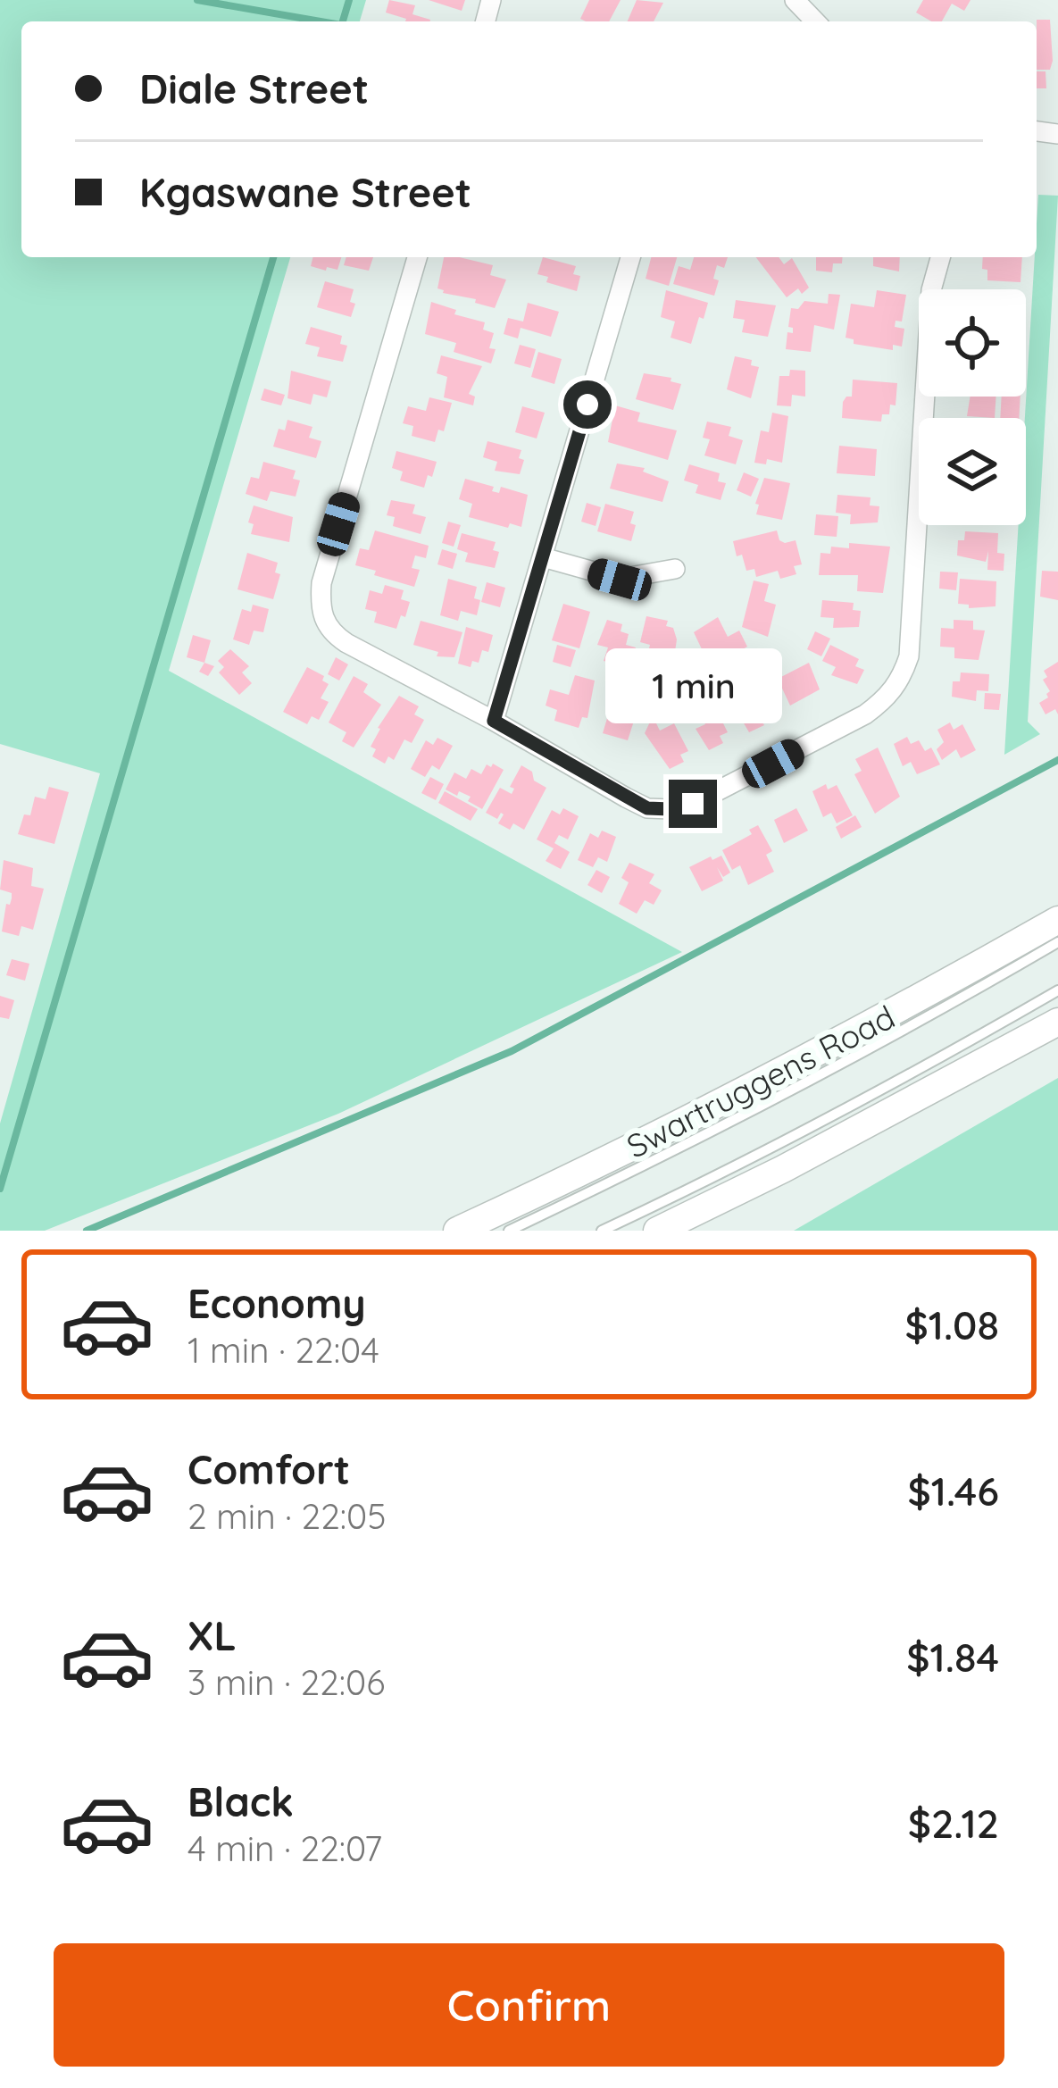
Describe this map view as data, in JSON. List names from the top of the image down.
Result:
{
  "streets": {
    "main road": ["Swartruggens Road"]
  },
  "page": {
    "banner": ["Diale Street", "Kgaswane Street"],
    "bubble": "1 min",
    "list": [
      {
        "name": "Economy",
        "note": "1 min · 22:04",
        "value": "$1.08"
      },
      {
        "name": "Comfort",
        "note": "2 min · 22:05",
        "value": "$1.46"
      },
      {
        "name": "XL",
        "note": "3 min · 22:06",
        "value": "$1.84"
      },
      {
        "name": "Black",
        "note": "4 min · 22:07",
        "value": "$2.12"
      }
    ],
    "buttons": "Confirm"
  }
}
